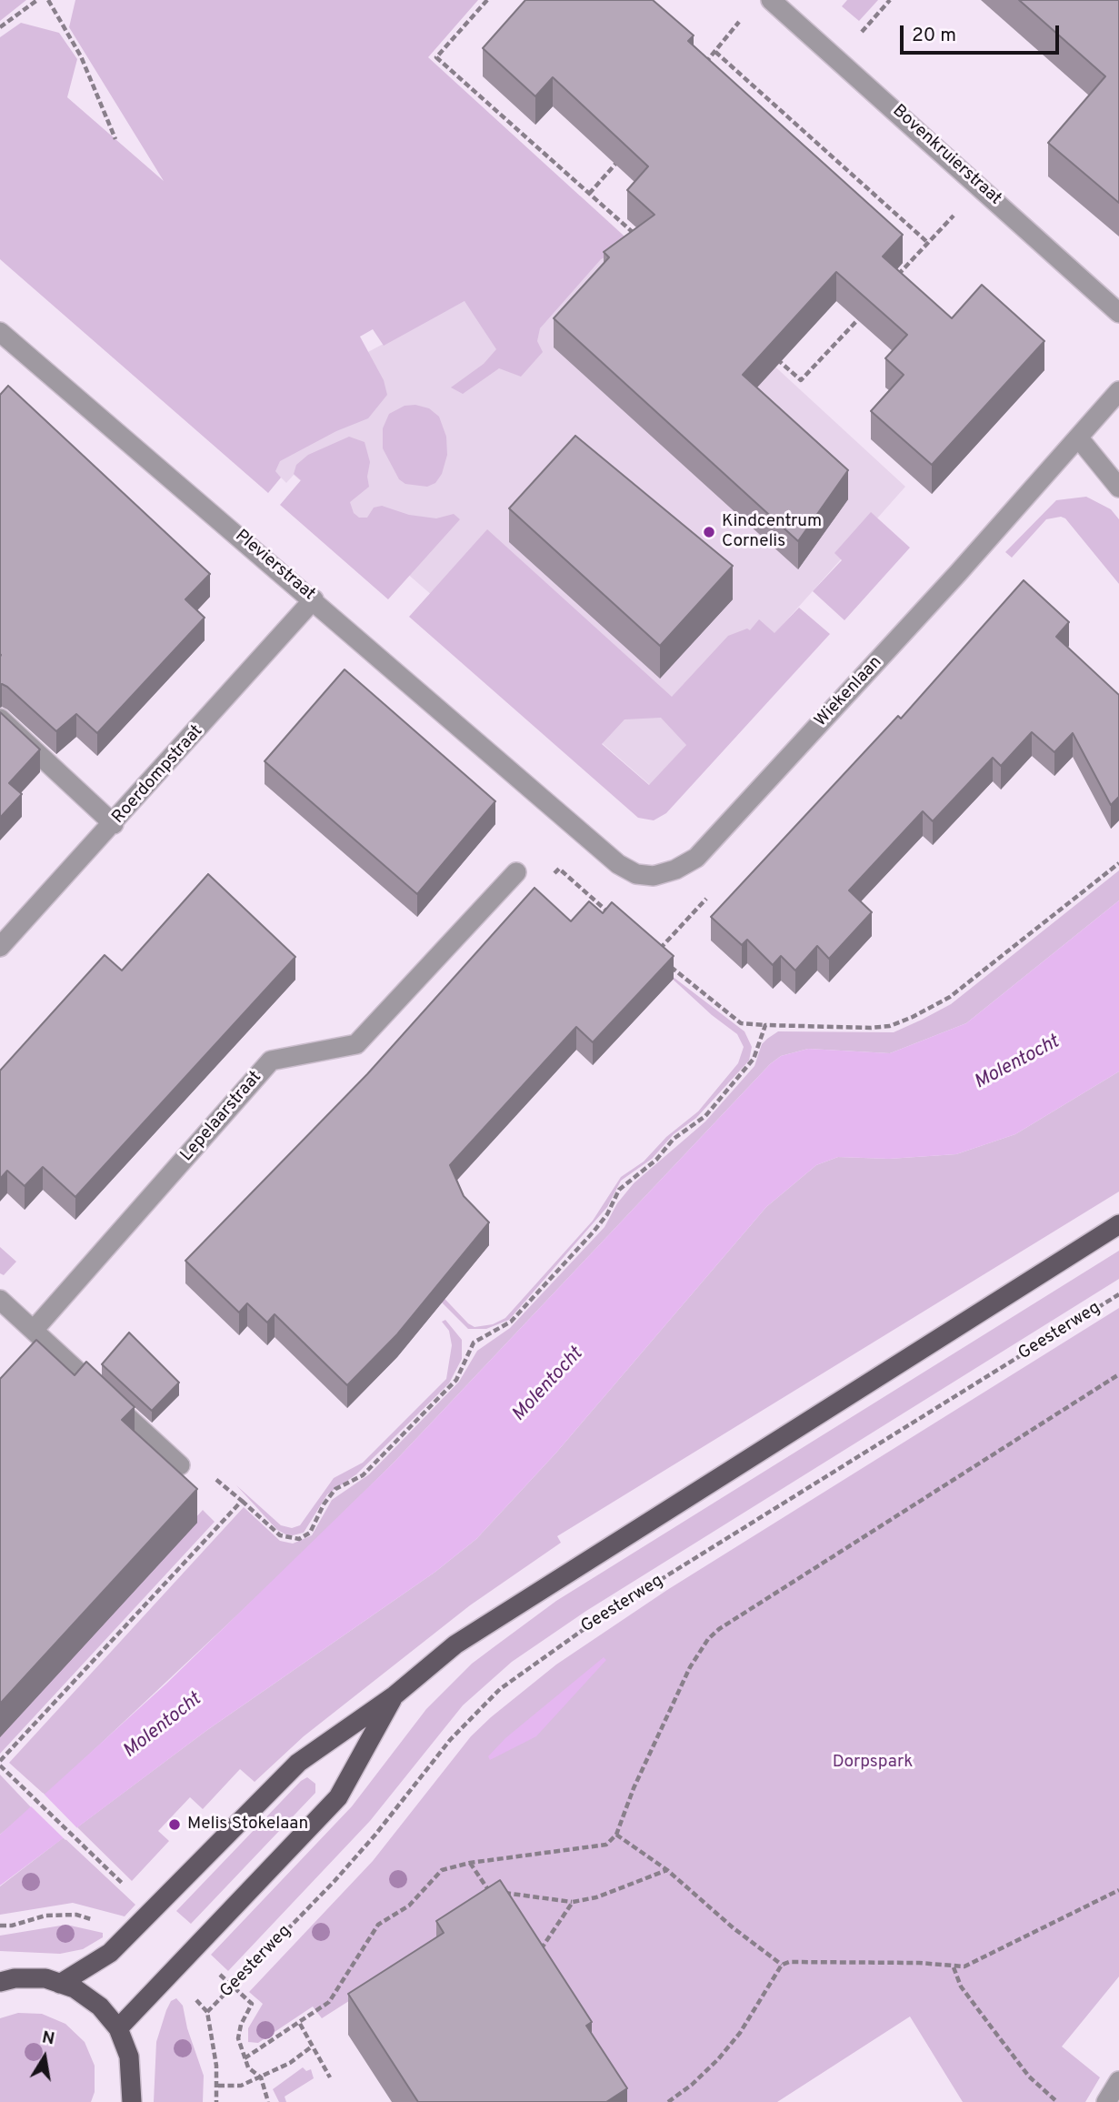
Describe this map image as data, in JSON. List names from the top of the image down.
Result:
{
  "streets": {
    "street": [
      "Bovenkruierstraat",
      "Plevierstraat",
      "Wiekenlaan",
      "Roerdompstraat",
      "Lepelaarstraat"
    ],
    "path": ["Geesterweg"]
  },
  "crossings": [
    ["Plevierstraat", "Wiekenlaan"],
    ["Plevierstraat", "Roerdompstraat"]
  ],
  "water": ["Molentocht"],
  "parks": ["Dorpspark"],
  "places": ["Kindcentrum Cornelis", "Melis Stokelaan"],
  "scale_bar": "20 m",
  "north": "top"
}
